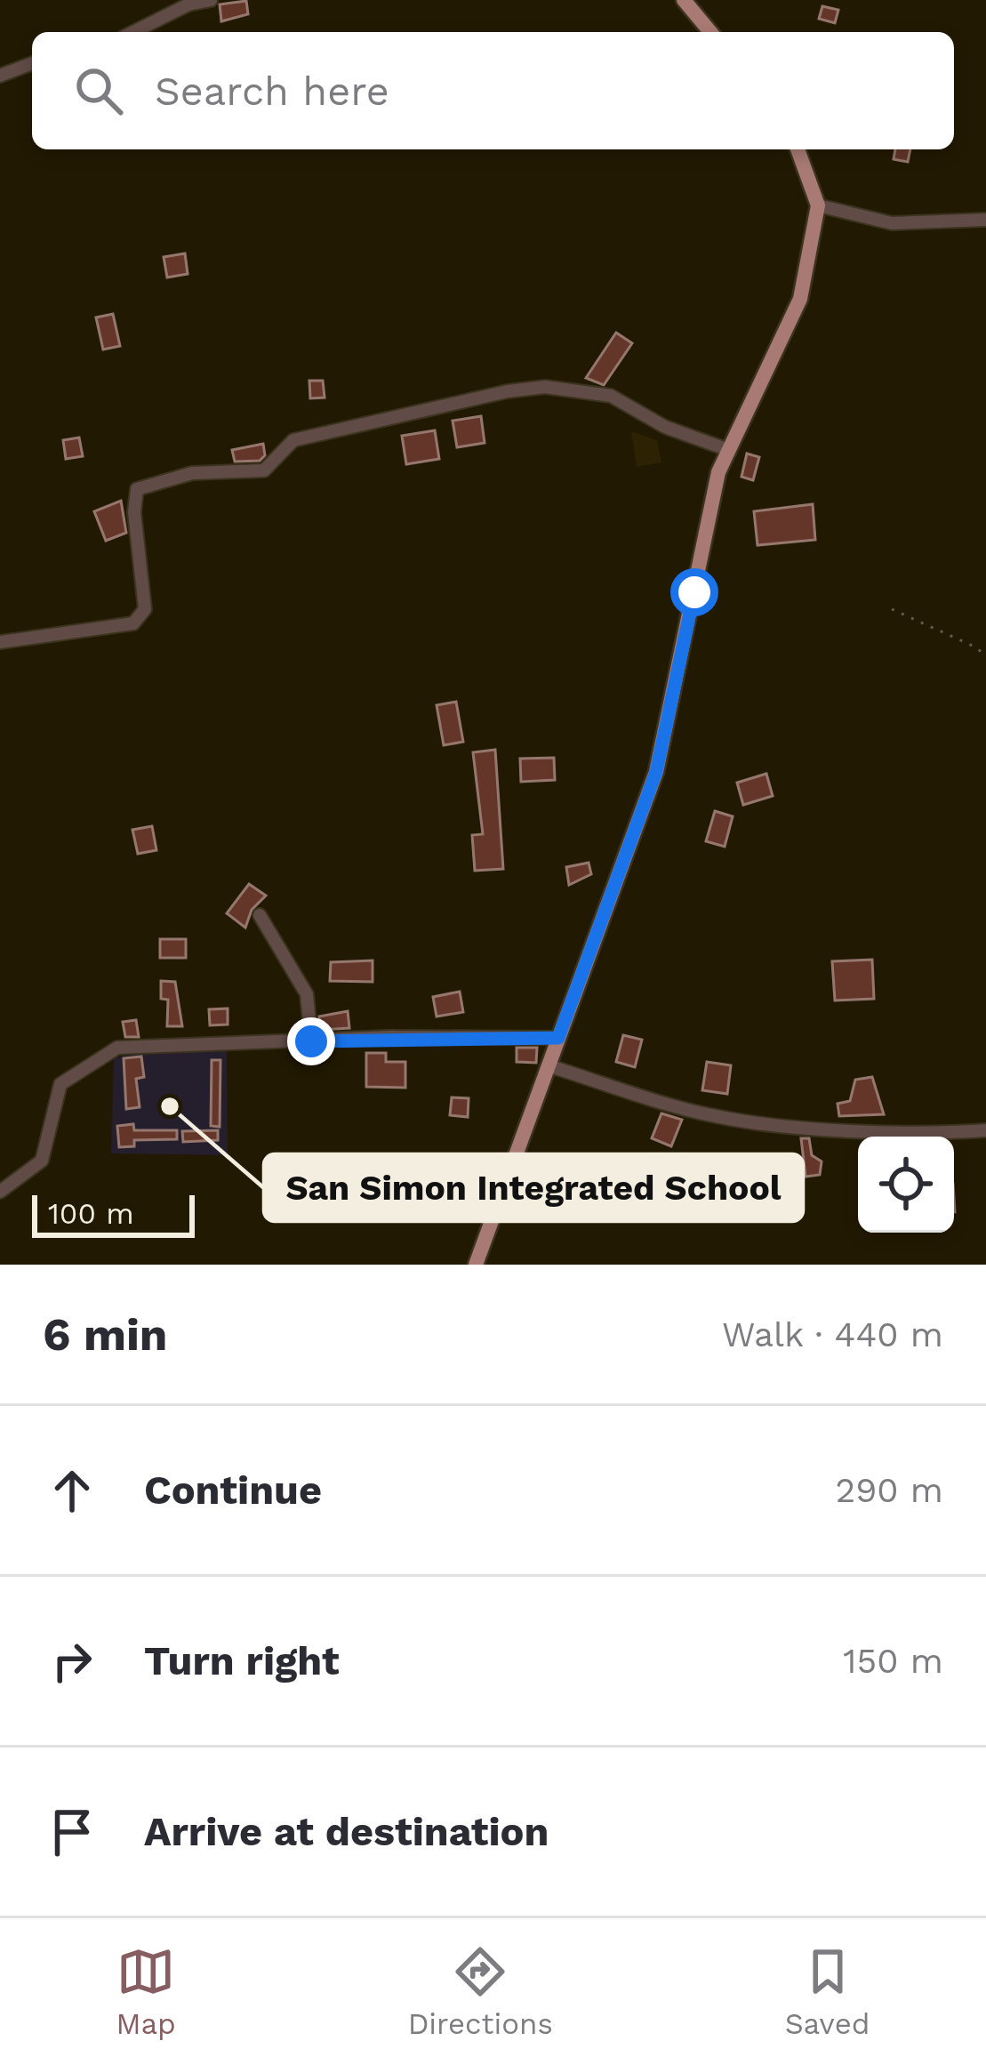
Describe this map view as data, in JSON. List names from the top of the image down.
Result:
{
  "places": ["San Simon Integrated School"],
  "scale_bar": "100 m",
  "page": {
    "search": "Search here",
    "scale": "100 m",
    "heading": ["6 min", "Walk · 440 m"],
    "list": [
      ["Continue", "290 m"],
      ["Turn right", "150 m"],
      "Arrive at destination"
    ],
    "nav": ["Map", "Directions", "Saved"]
  }
}
